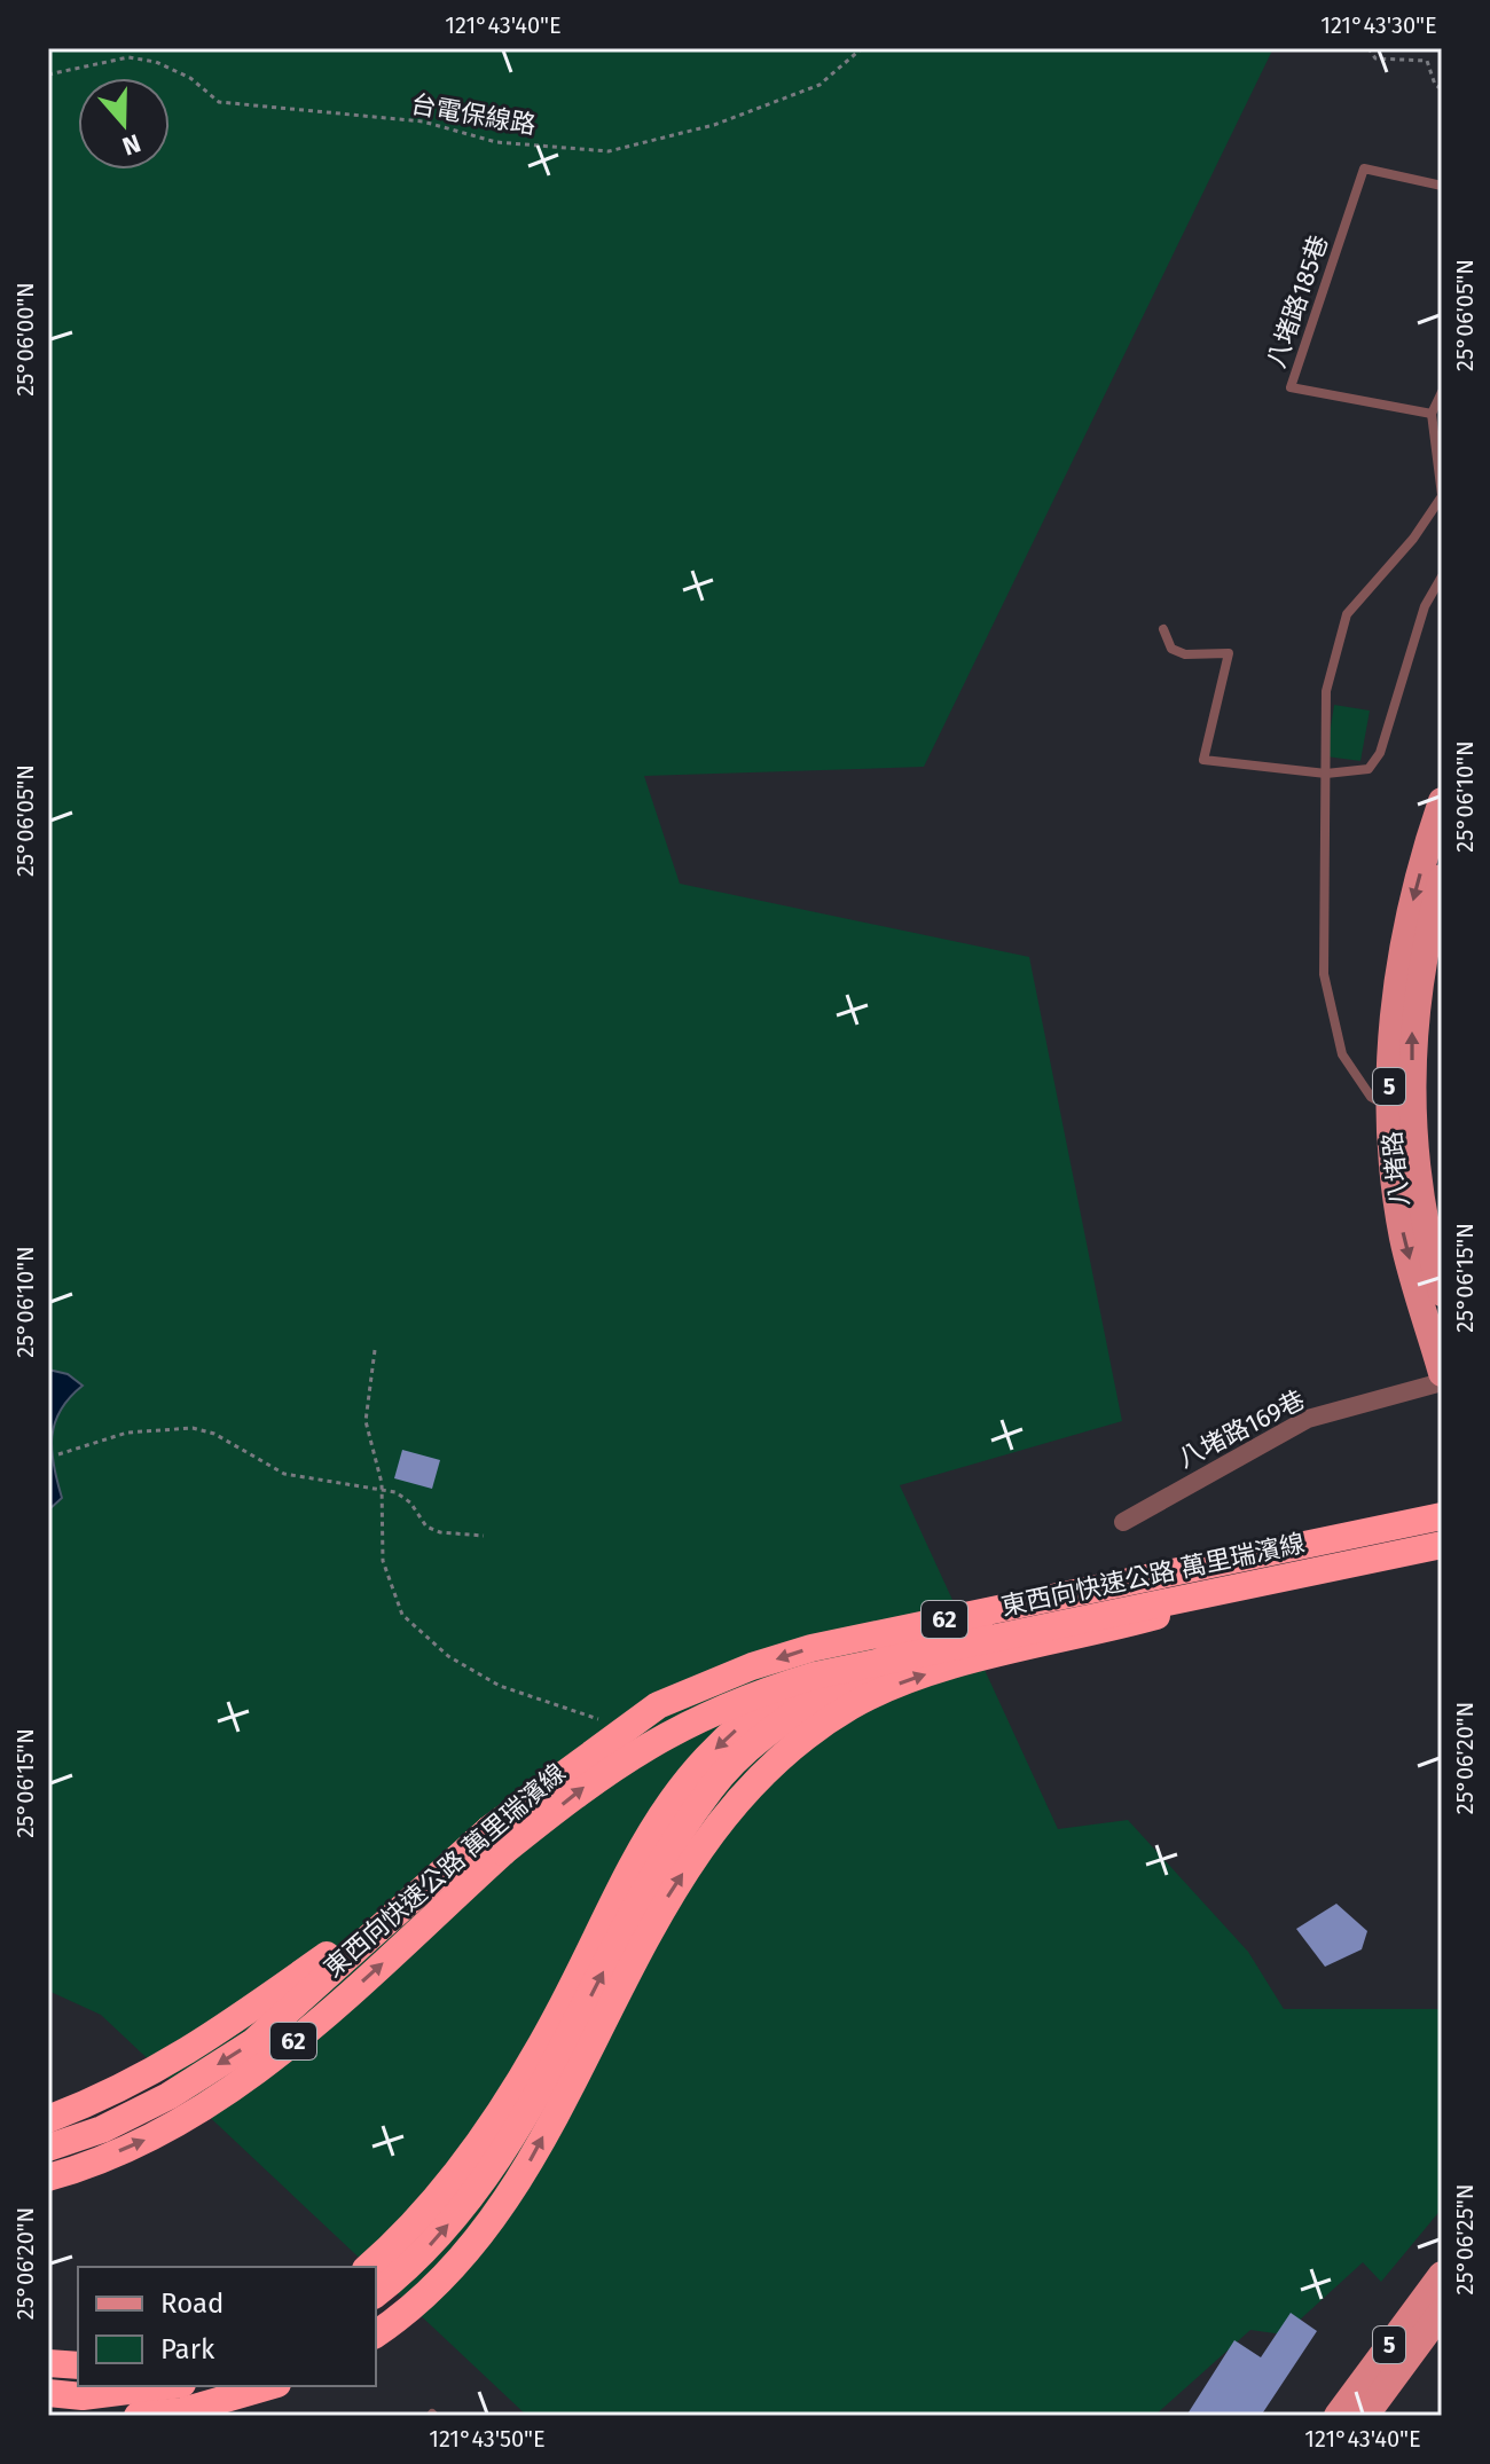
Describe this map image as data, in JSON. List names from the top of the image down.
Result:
{
  "streets": {
    "highway": ["東西向快速公路 萬里瑞濱線", "62"],
    "main road": ["5", "八堵路"],
    "street": ["八堵路169巷"],
    "lane": ["八堵路185巷"],
    "path": ["台電保線路"]
  },
  "legend": ["Road", "Park"],
  "north": "bottom",
  "coordinates": [
    "121°43'40\"E",
    "121°43'30\"E",
    "25°06'05\"N",
    "25°06'00\"N",
    "25°06'10\"N",
    "25°06'15\"N",
    "25°06'20\"N",
    "25°06'25\"N",
    "121°43'50\"E"
  ]
}
